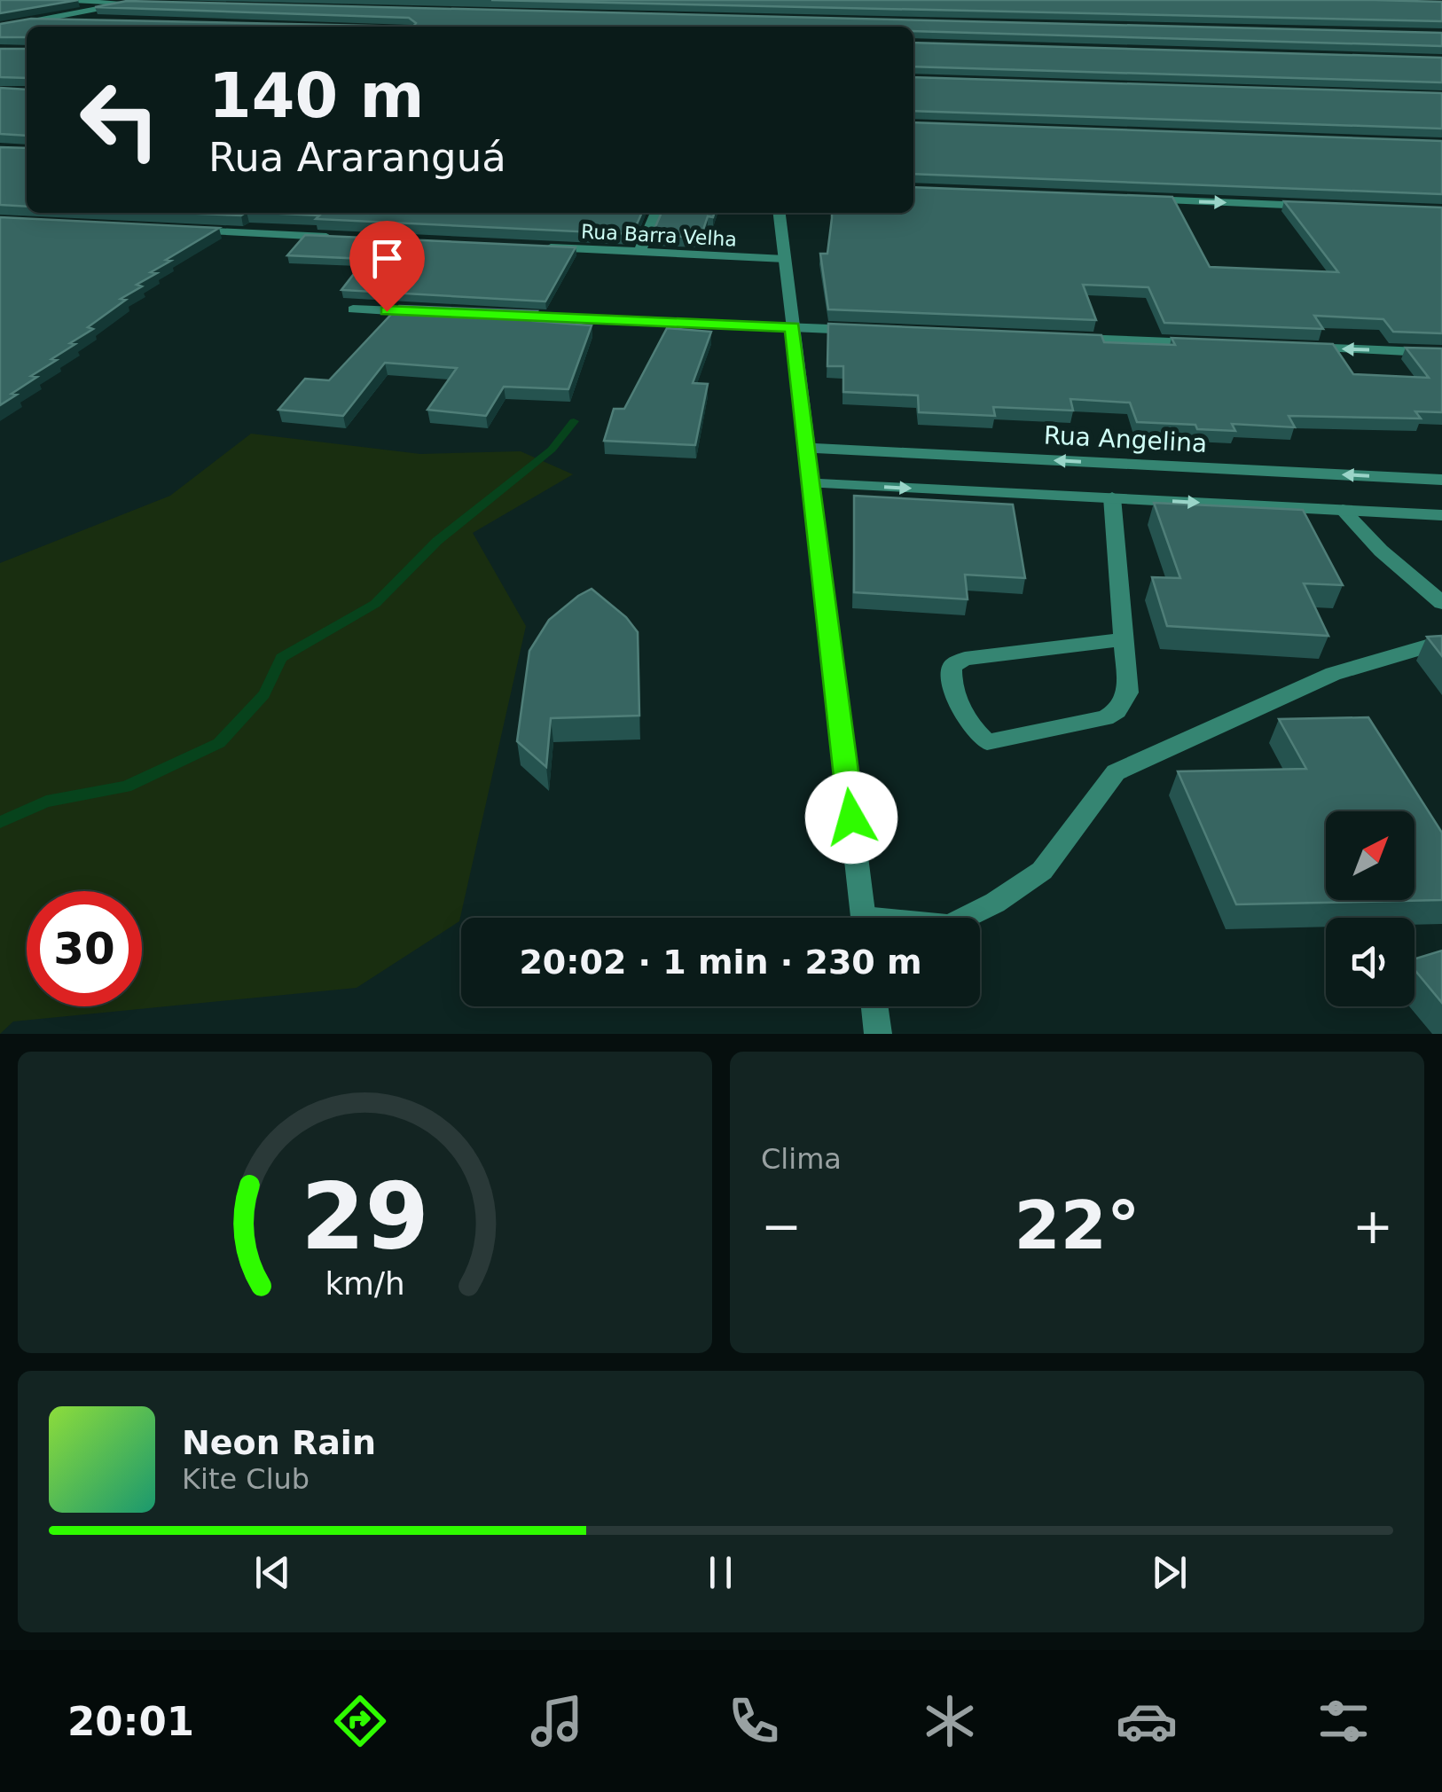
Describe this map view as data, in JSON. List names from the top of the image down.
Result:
{
  "streets": {
    "street": ["Rua Barra Velha", "Rua Angelina"]
  },
  "north": "top right",
  "page": {
    "turn": ["140 m", "Rua Araranguá"],
    "limit": "30",
    "trip": "20:02 · 1 min · 230 m",
    "tile": "Clima",
    "heat": ["−", "22°", "+"],
    "song": ["Neon Rain", "Kite Club"],
    "tabs": "20:01",
    "gauge": ["29", "km/h"]
  }
}
